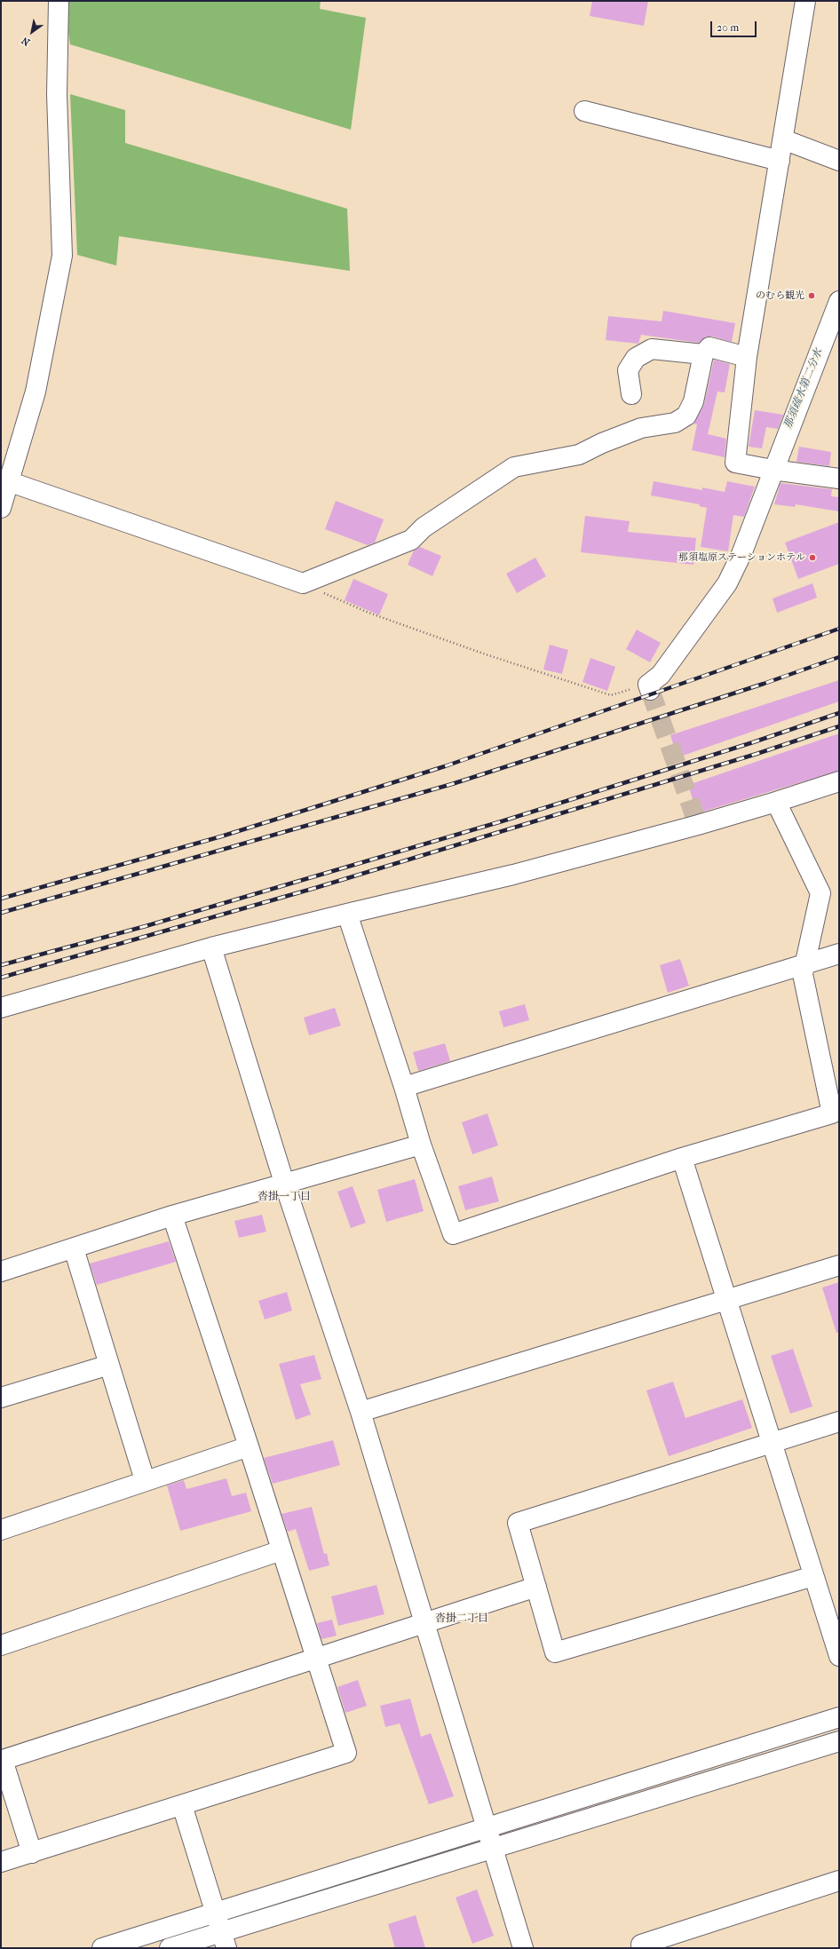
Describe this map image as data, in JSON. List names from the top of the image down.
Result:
{
  "districts": ["沓掛一丁目", "沓掛二丁目"],
  "water": ["那須疏水第二分水"],
  "places": ["のむら観光", "那須塩原ステーションホテル"],
  "scale_bar": "20 m",
  "north": "bottom left"
}
